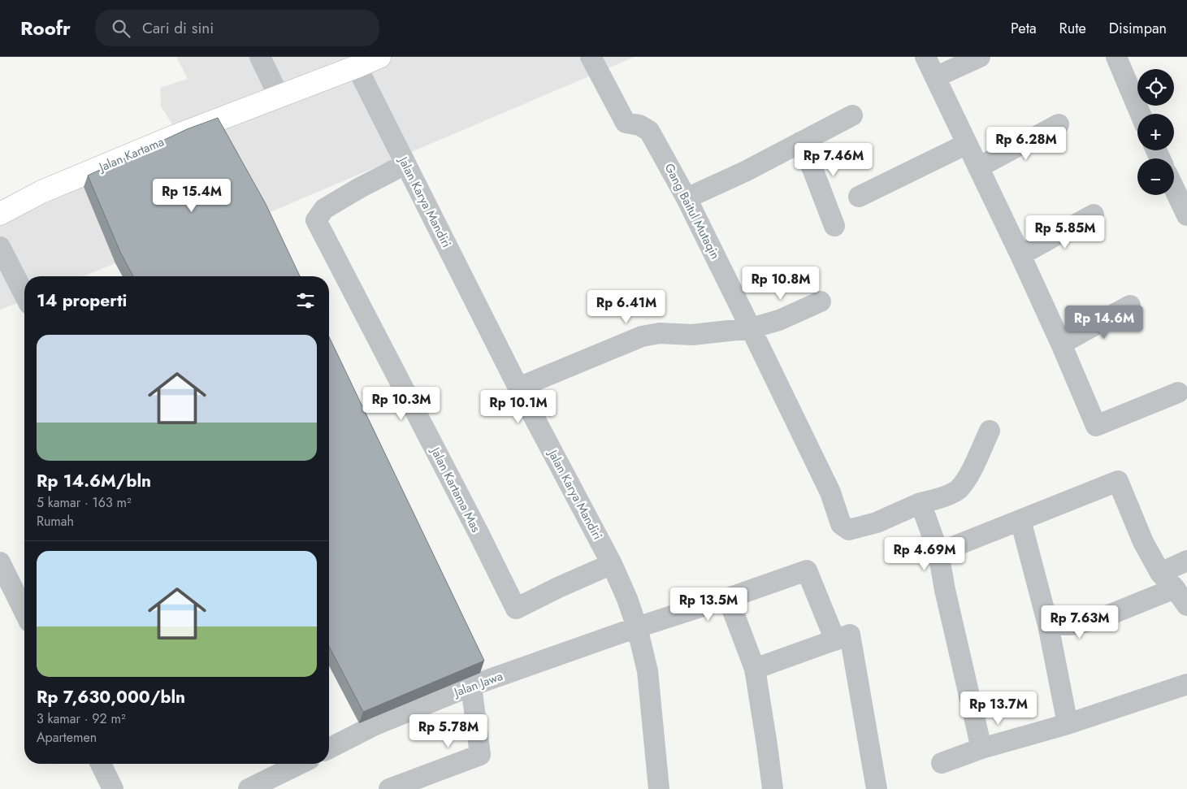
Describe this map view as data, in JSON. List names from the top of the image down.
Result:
{
  "streets": {
    "main road": ["Jalan Kartama"],
    "street": [
      "Jalan Karya Mandiri",
      "Gang Baitul Mutaqin",
      "Jalan Kartama Mas",
      "Jalan Jawa"
    ]
  },
  "crossings": [
    ["Jalan Kartama", "Jalan Karya Mandiri"],
    ["Jalan Karya Mandiri", "Jalan Kartama Mas"],
    ["Jalan Karya Mandiri", "Jalan Jawa"]
  ],
  "page": {
    "header": "Roofr",
    "search": "Cari di sini",
    "nav": ["Peta", "Rute", "Disimpan"],
    "map_buttons": ["+", "−"],
    "price": [
      "Rp 6.28M",
      "Rp 7.46M",
      "Rp 15.4M",
      "Rp 5.85M",
      "Rp 10.8M",
      "Rp 6.41M",
      "Rp 14.6M",
      "Rp 10.3M",
      "Rp 10.1M",
      "Rp 4.69M",
      "Rp 13.5M",
      "Rp 7.63M",
      "Rp 13.7M",
      "Rp 5.78M"
    ],
    "heading": "14 properti",
    "list": [
      {
        "name": "Rp 14.6M/bln",
        "note": "5 kamar · 163 m² · Rumah"
      },
      {
        "name": "Rp 7,630,000/bln",
        "note": "3 kamar · 92 m² · Apartemen"
      }
    ]
  }
}
